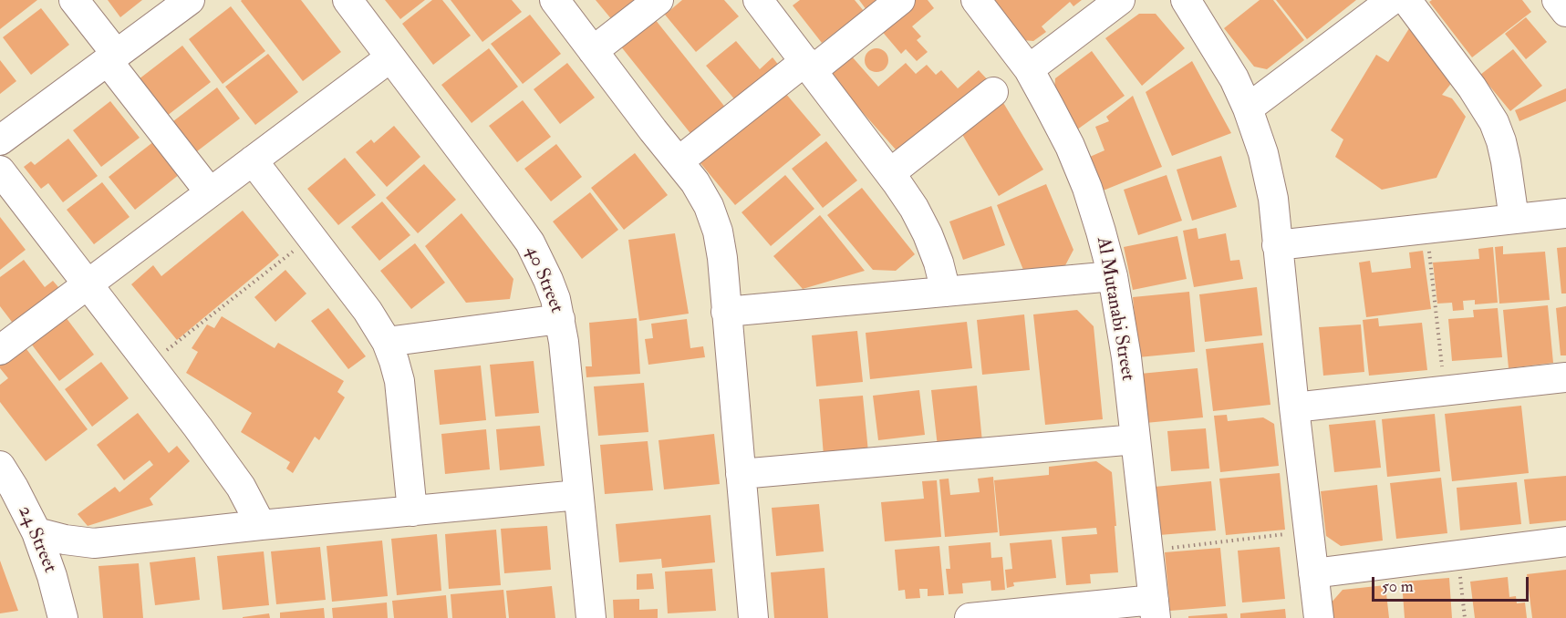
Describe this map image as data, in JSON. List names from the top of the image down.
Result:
{
  "streets": {
    "street": ["40 Street", "Al Mutanabi Street", "24 Street"]
  },
  "scale_bar": "50 m"
}
